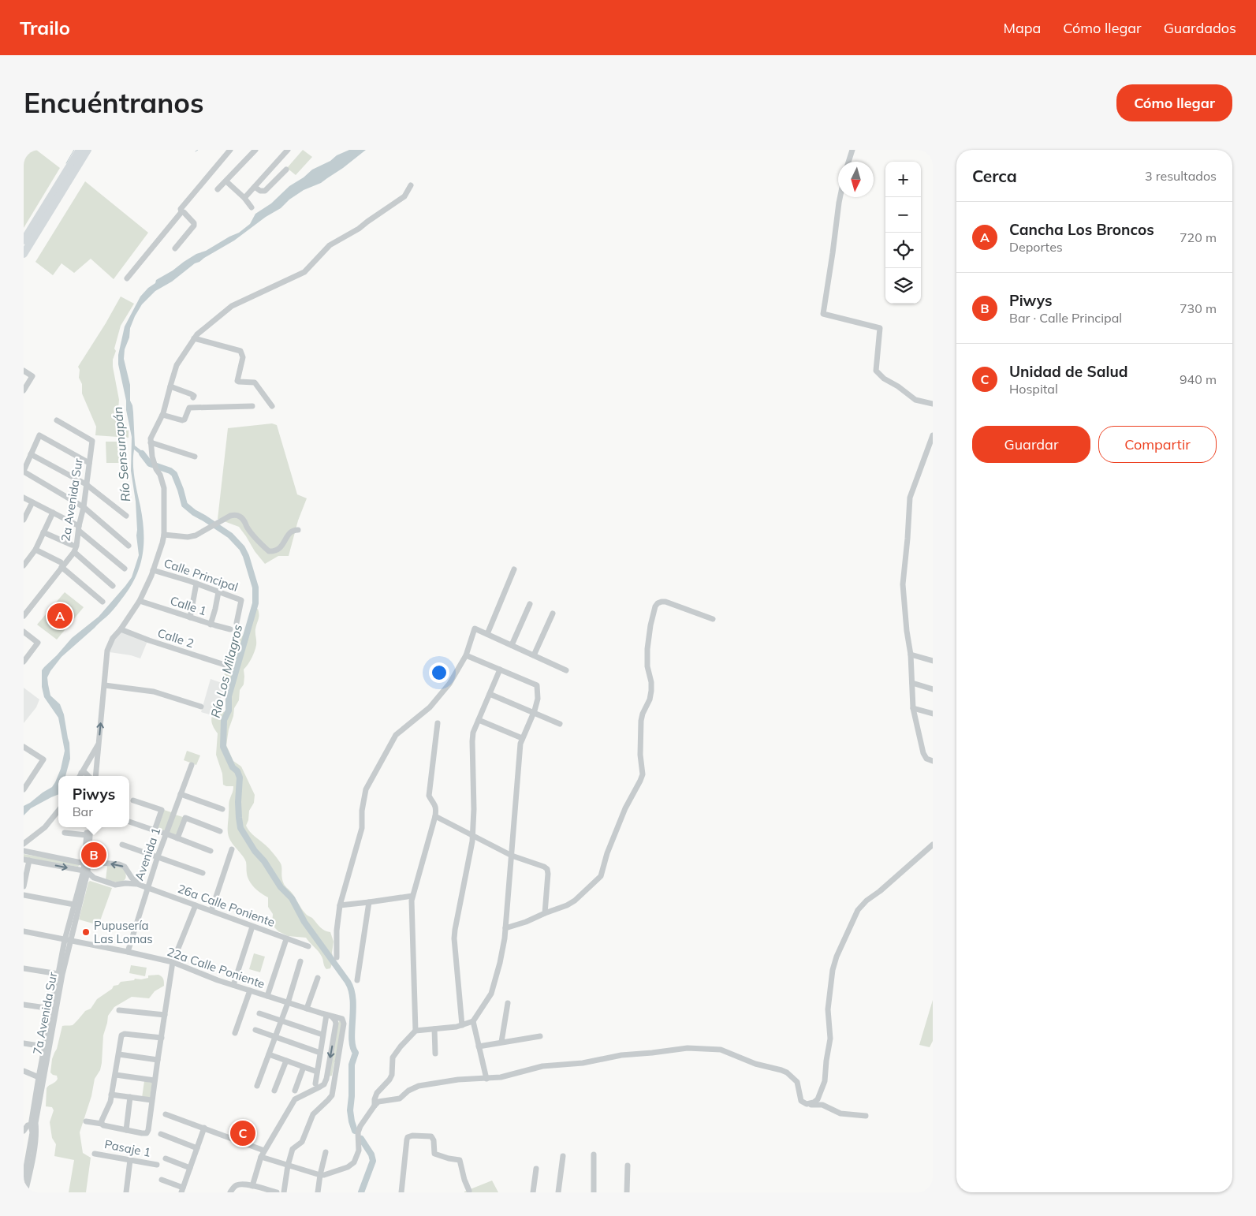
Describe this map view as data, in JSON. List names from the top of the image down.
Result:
{
  "streets": {
    "street": [
      "2a Avenida Sur",
      "Calle Principal",
      "Calle 1",
      "Calle 2",
      "Avenida 1",
      "26a Calle Poniente",
      "22a Calle Poniente",
      "7a Avenida Sur",
      "Pasaje 1"
    ]
  },
  "crossings": [
    ["Avenida 1", "26a Calle Poniente"],
    ["Avenida 1", "22a Calle Poniente"],
    ["26a Calle Poniente", "7a Avenida Sur"],
    ["22a Calle Poniente", "7a Avenida Sur"]
  ],
  "water": ["Río Sensunapán", "Río Los Milagros"],
  "places": ["Pupusería Las Lomas"],
  "north": "bottom",
  "page": {
    "header": "Trailo",
    "nav": ["Mapa", "Cómo llegar", "Guardados"],
    "buttons": [
      "Cómo llegar",
      ["Guardar", "Compartir"]
    ],
    "title": "Encuéntranos",
    "heading": ["Cerca", "3 resultados"],
    "map_buttons": ["+", "−"],
    "list": [
      {
        "mark": "A",
        "name": "Cancha Los Broncos",
        "note": "Deportes",
        "value": "720 m"
      },
      {
        "mark": "B",
        "name": "Piwys",
        "note": "Bar · Calle Principal",
        "value": "730 m"
      },
      {
        "mark": "C",
        "name": "Unidad de Salud",
        "note": "Hospital",
        "value": "940 m"
      }
    ],
    "pins": ["A", "B", "C"],
    "popup": ["Piwys", "Bar"]
  }
}
